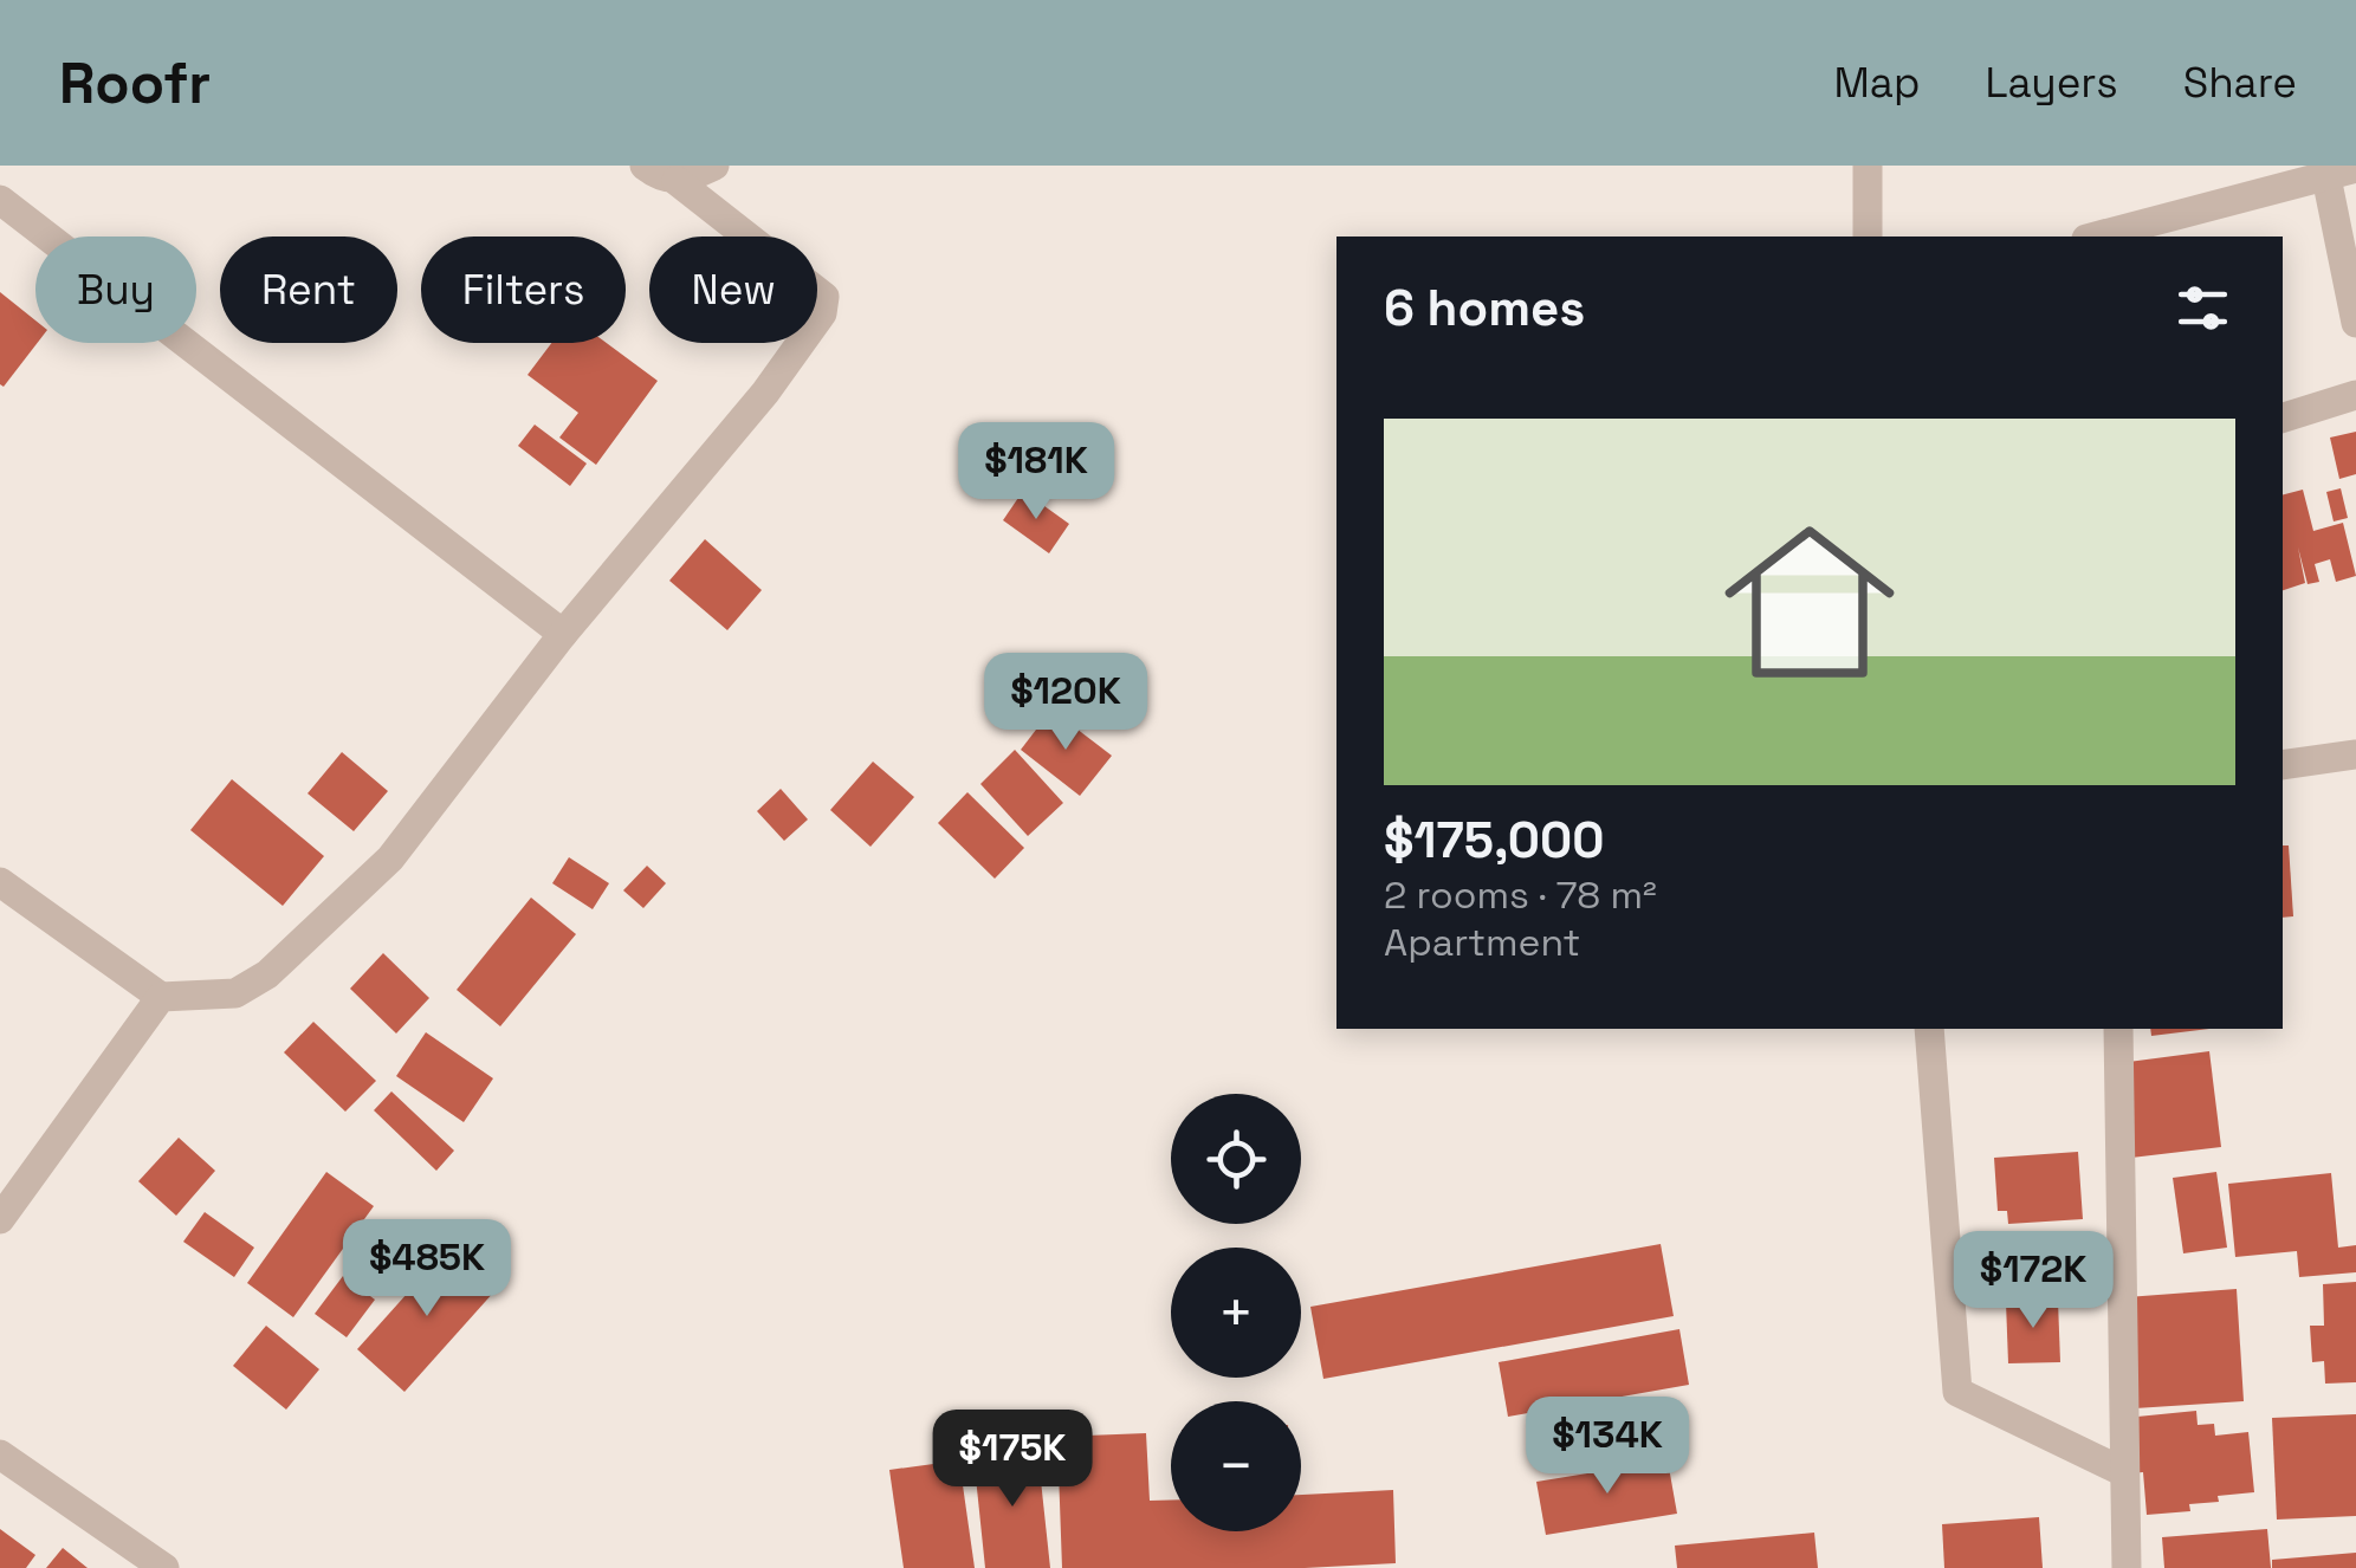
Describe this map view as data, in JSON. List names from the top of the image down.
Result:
{
  "page": {
    "header": "Roofr",
    "nav": ["Map", "Layers", "Share"],
    "chip": [
      "Buy",
      "Rent",
      "Filters",
      "New"
    ],
    "heading": "6 homes",
    "list": [
      {
        "name": "$175,000",
        "note": "2 rooms · 78 m² · Apartment"
      }
    ],
    "price": [
      "$181K",
      "$120K",
      "$485K",
      "$172K",
      "$134K",
      "$175K"
    ],
    "map_buttons": ["+", "−"]
  }
}
